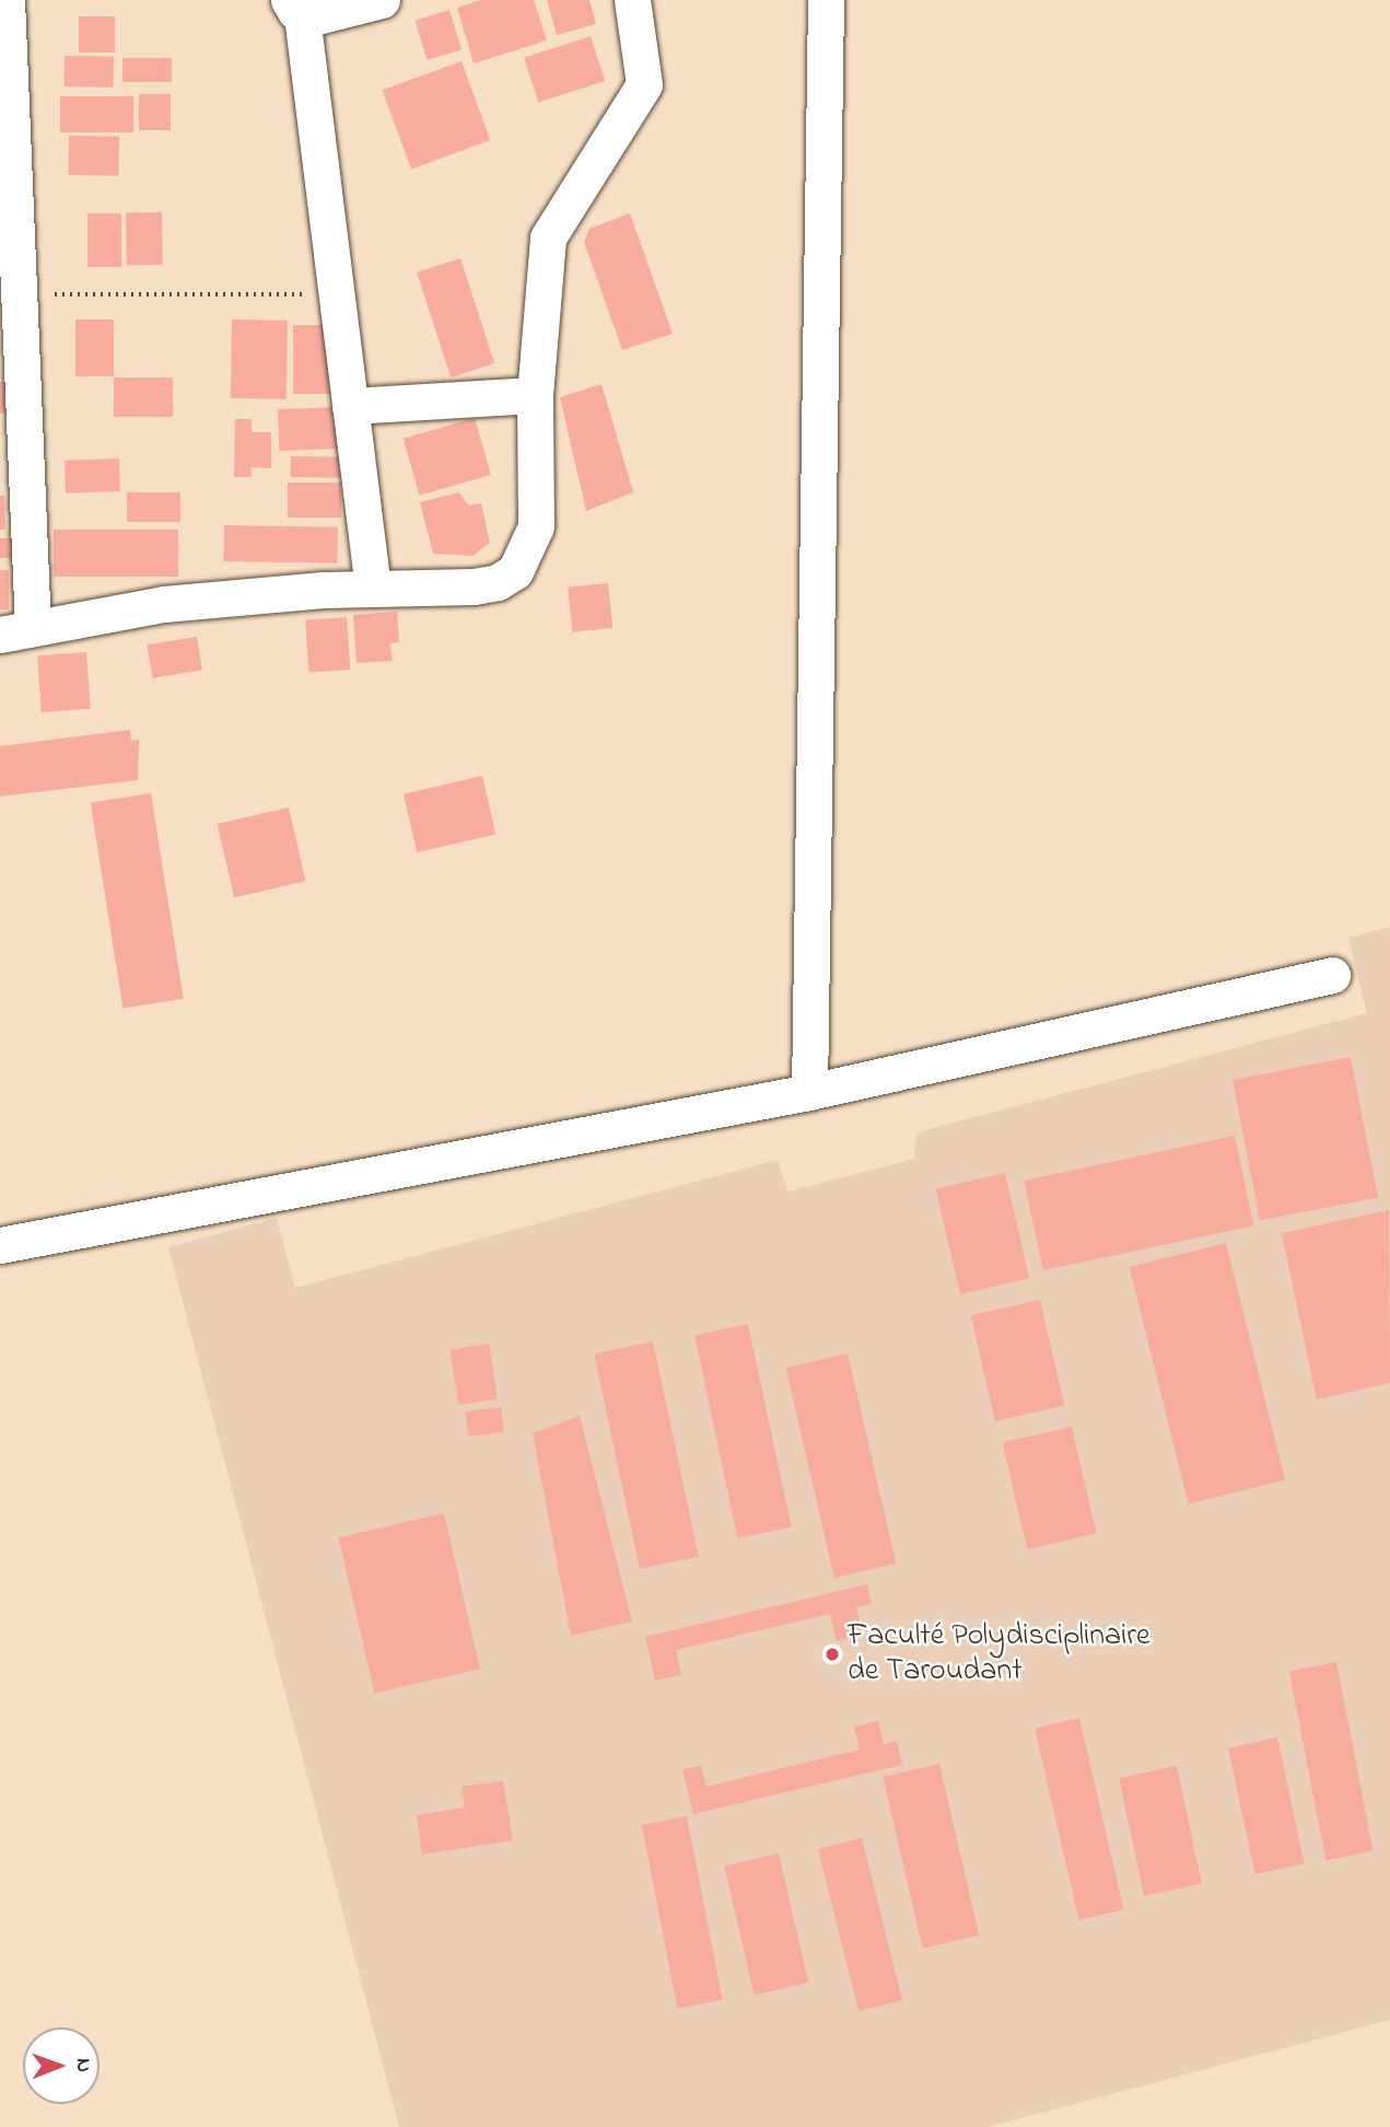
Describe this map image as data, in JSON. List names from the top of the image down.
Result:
{
  "places": ["Faculté Polydisciplinaire de Taroudant"],
  "north": "right"
}
